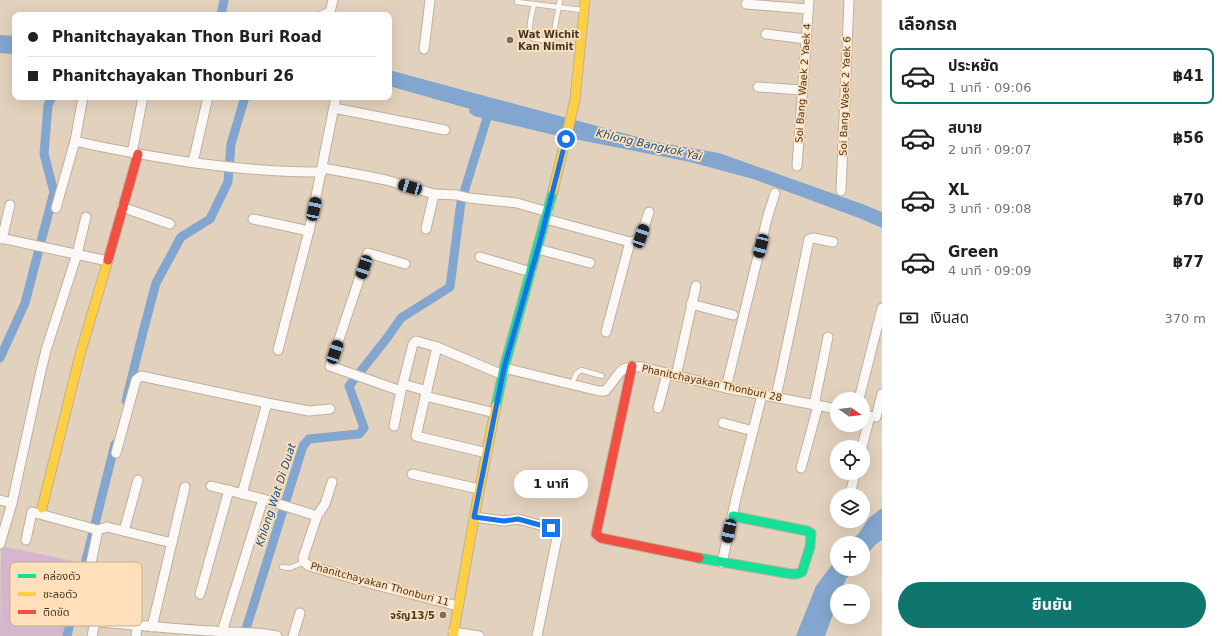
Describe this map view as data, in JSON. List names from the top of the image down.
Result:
{
  "streets": {
    "street": [
      "Soi Bang Waek 2 Yaek 4",
      "Soi Bang Waek 2 Yaek 6",
      "Phanitchayakan Thonburi 28",
      "Phanitchayakan Thonburi 11"
    ]
  },
  "water": ["Khlong Bangkok Yai", "Khlong Wat Di Duat"],
  "places": ["Wat Wichit Kan Nimit", "จรัญ13/5"],
  "legend": ["คล่องตัว", "ชะลอตัว", "ติดขัด"],
  "north": "right",
  "page": {
    "heading": "เลือกรถ",
    "banner": ["Phanitchayakan Thon Buri Road", "Phanitchayakan Thonburi 26"],
    "list": [
      {
        "name": "ประหยัด",
        "note": "1 นาที · 09:06",
        "value": "฿41"
      },
      {
        "name": "สบาย",
        "note": "2 นาที · 09:07",
        "value": "฿56"
      },
      {
        "name": "XL",
        "note": "3 นาที · 09:08",
        "value": "฿70"
      },
      {
        "name": "Green",
        "note": "4 นาที · 09:09",
        "value": "฿77"
      }
    ],
    "pay": ["เงินสด", "370 m"],
    "map_buttons": ["+", "−"],
    "bubble": "1 นาที",
    "buttons": "ยืนยัน"
  }
}
